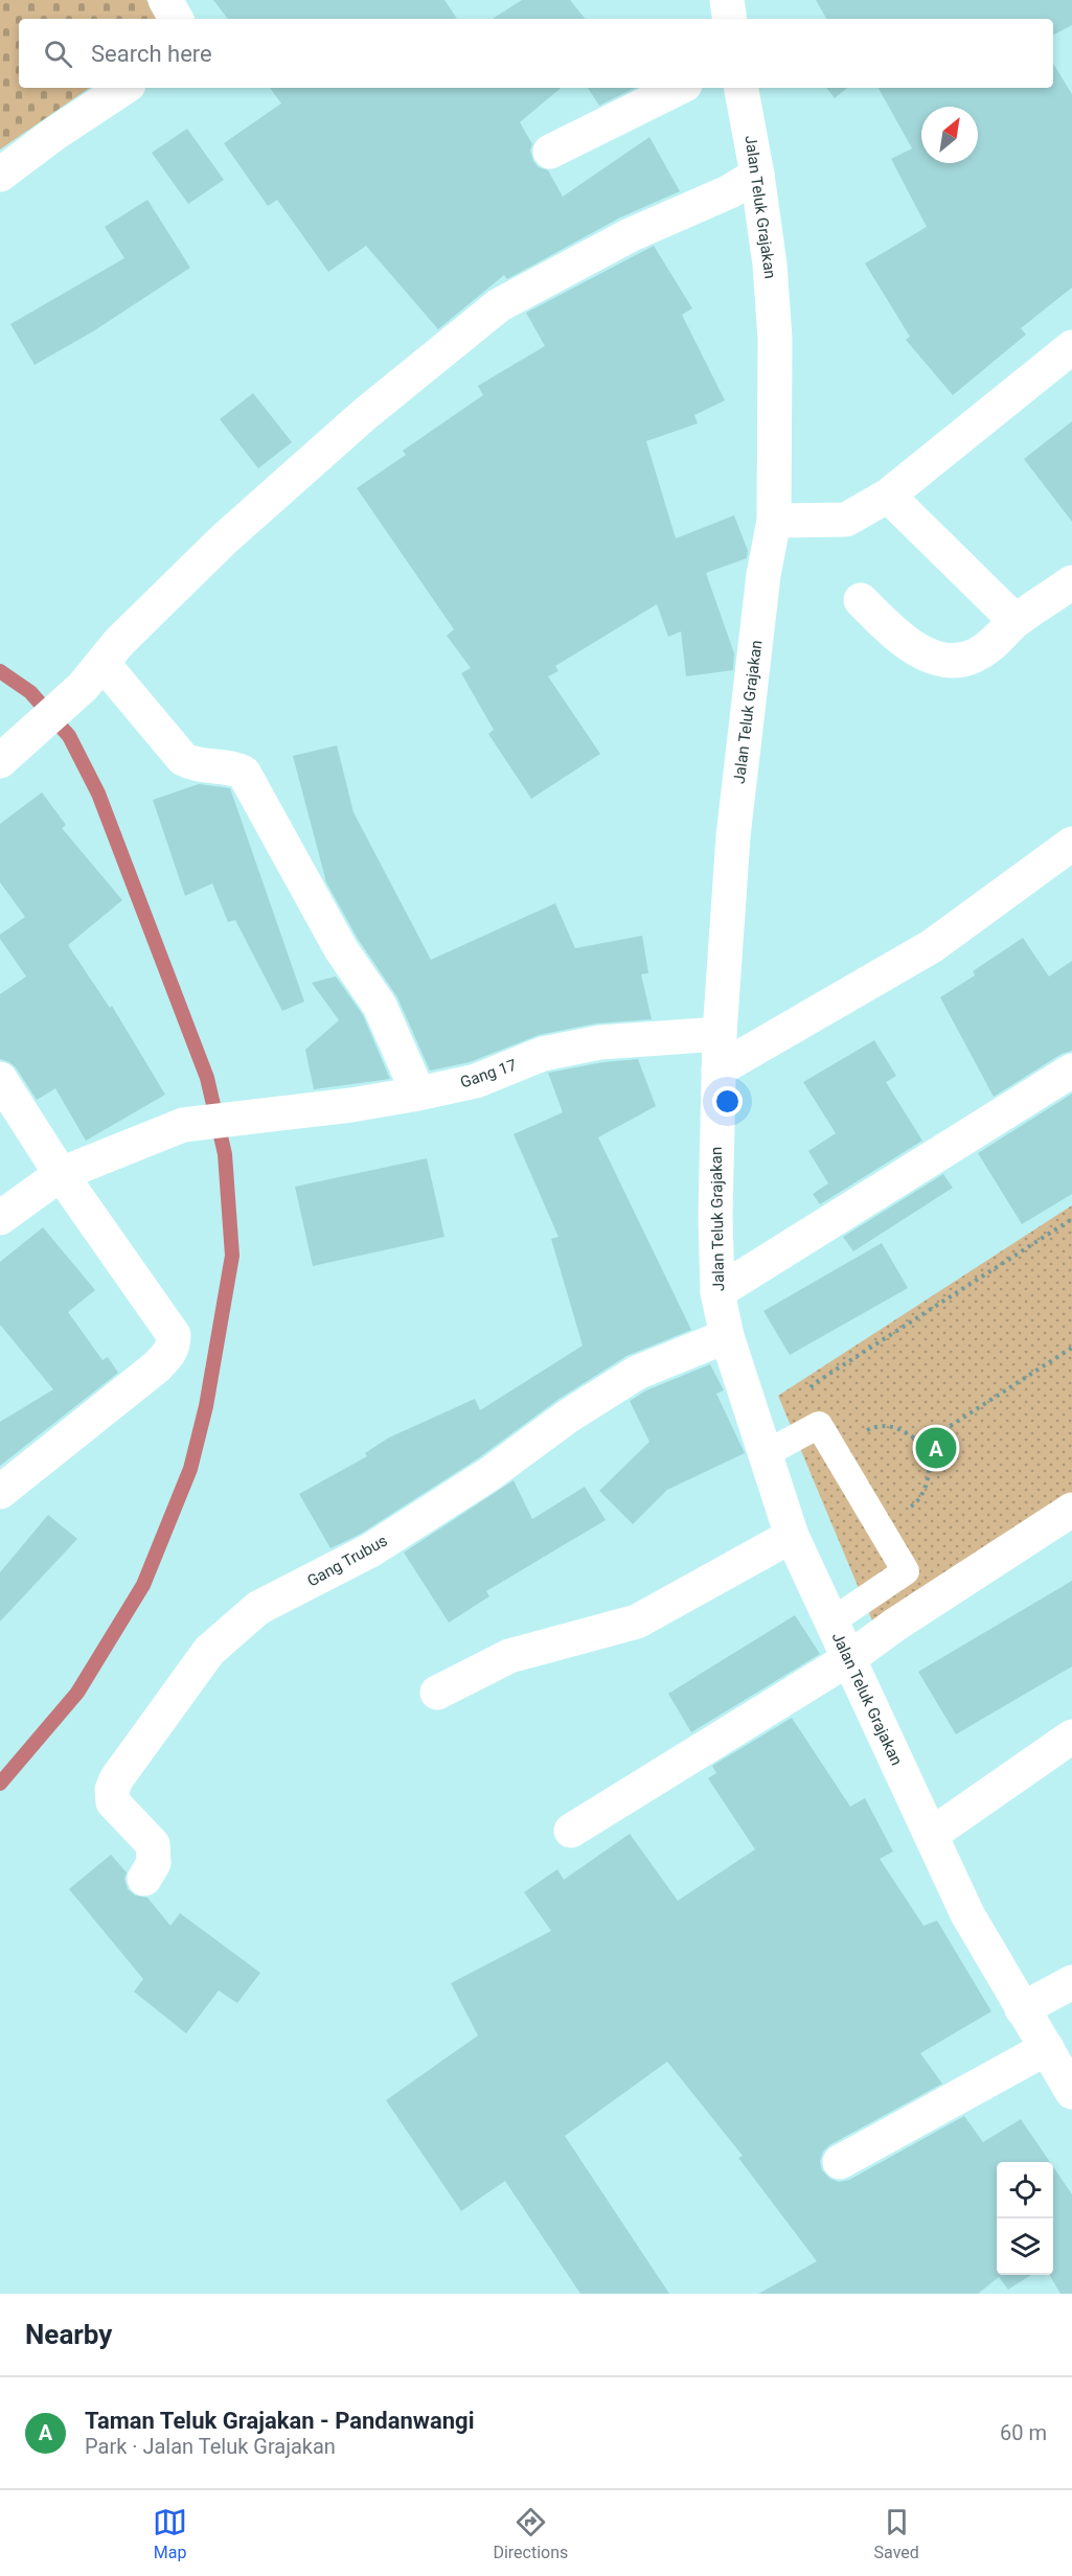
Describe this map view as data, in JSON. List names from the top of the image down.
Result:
{
  "streets": {
    "street": ["Jalan Teluk Grajakan", "Gang 17", "Gang Trubus"]
  },
  "crossings": [
    ["Jalan Teluk Grajakan", "Gang 17"],
    ["Jalan Teluk Grajakan", "Gang Trubus"]
  ],
  "north": "top right",
  "page": {
    "search": "Search here",
    "pins": "A",
    "heading": "Nearby",
    "list": [
      {
        "mark": "A",
        "name": "Taman Teluk Grajakan - Pandanwangi",
        "note": "Park · Jalan Teluk Grajakan",
        "value": "60 m"
      }
    ],
    "nav": ["Map", "Directions", "Saved"]
  }
}
